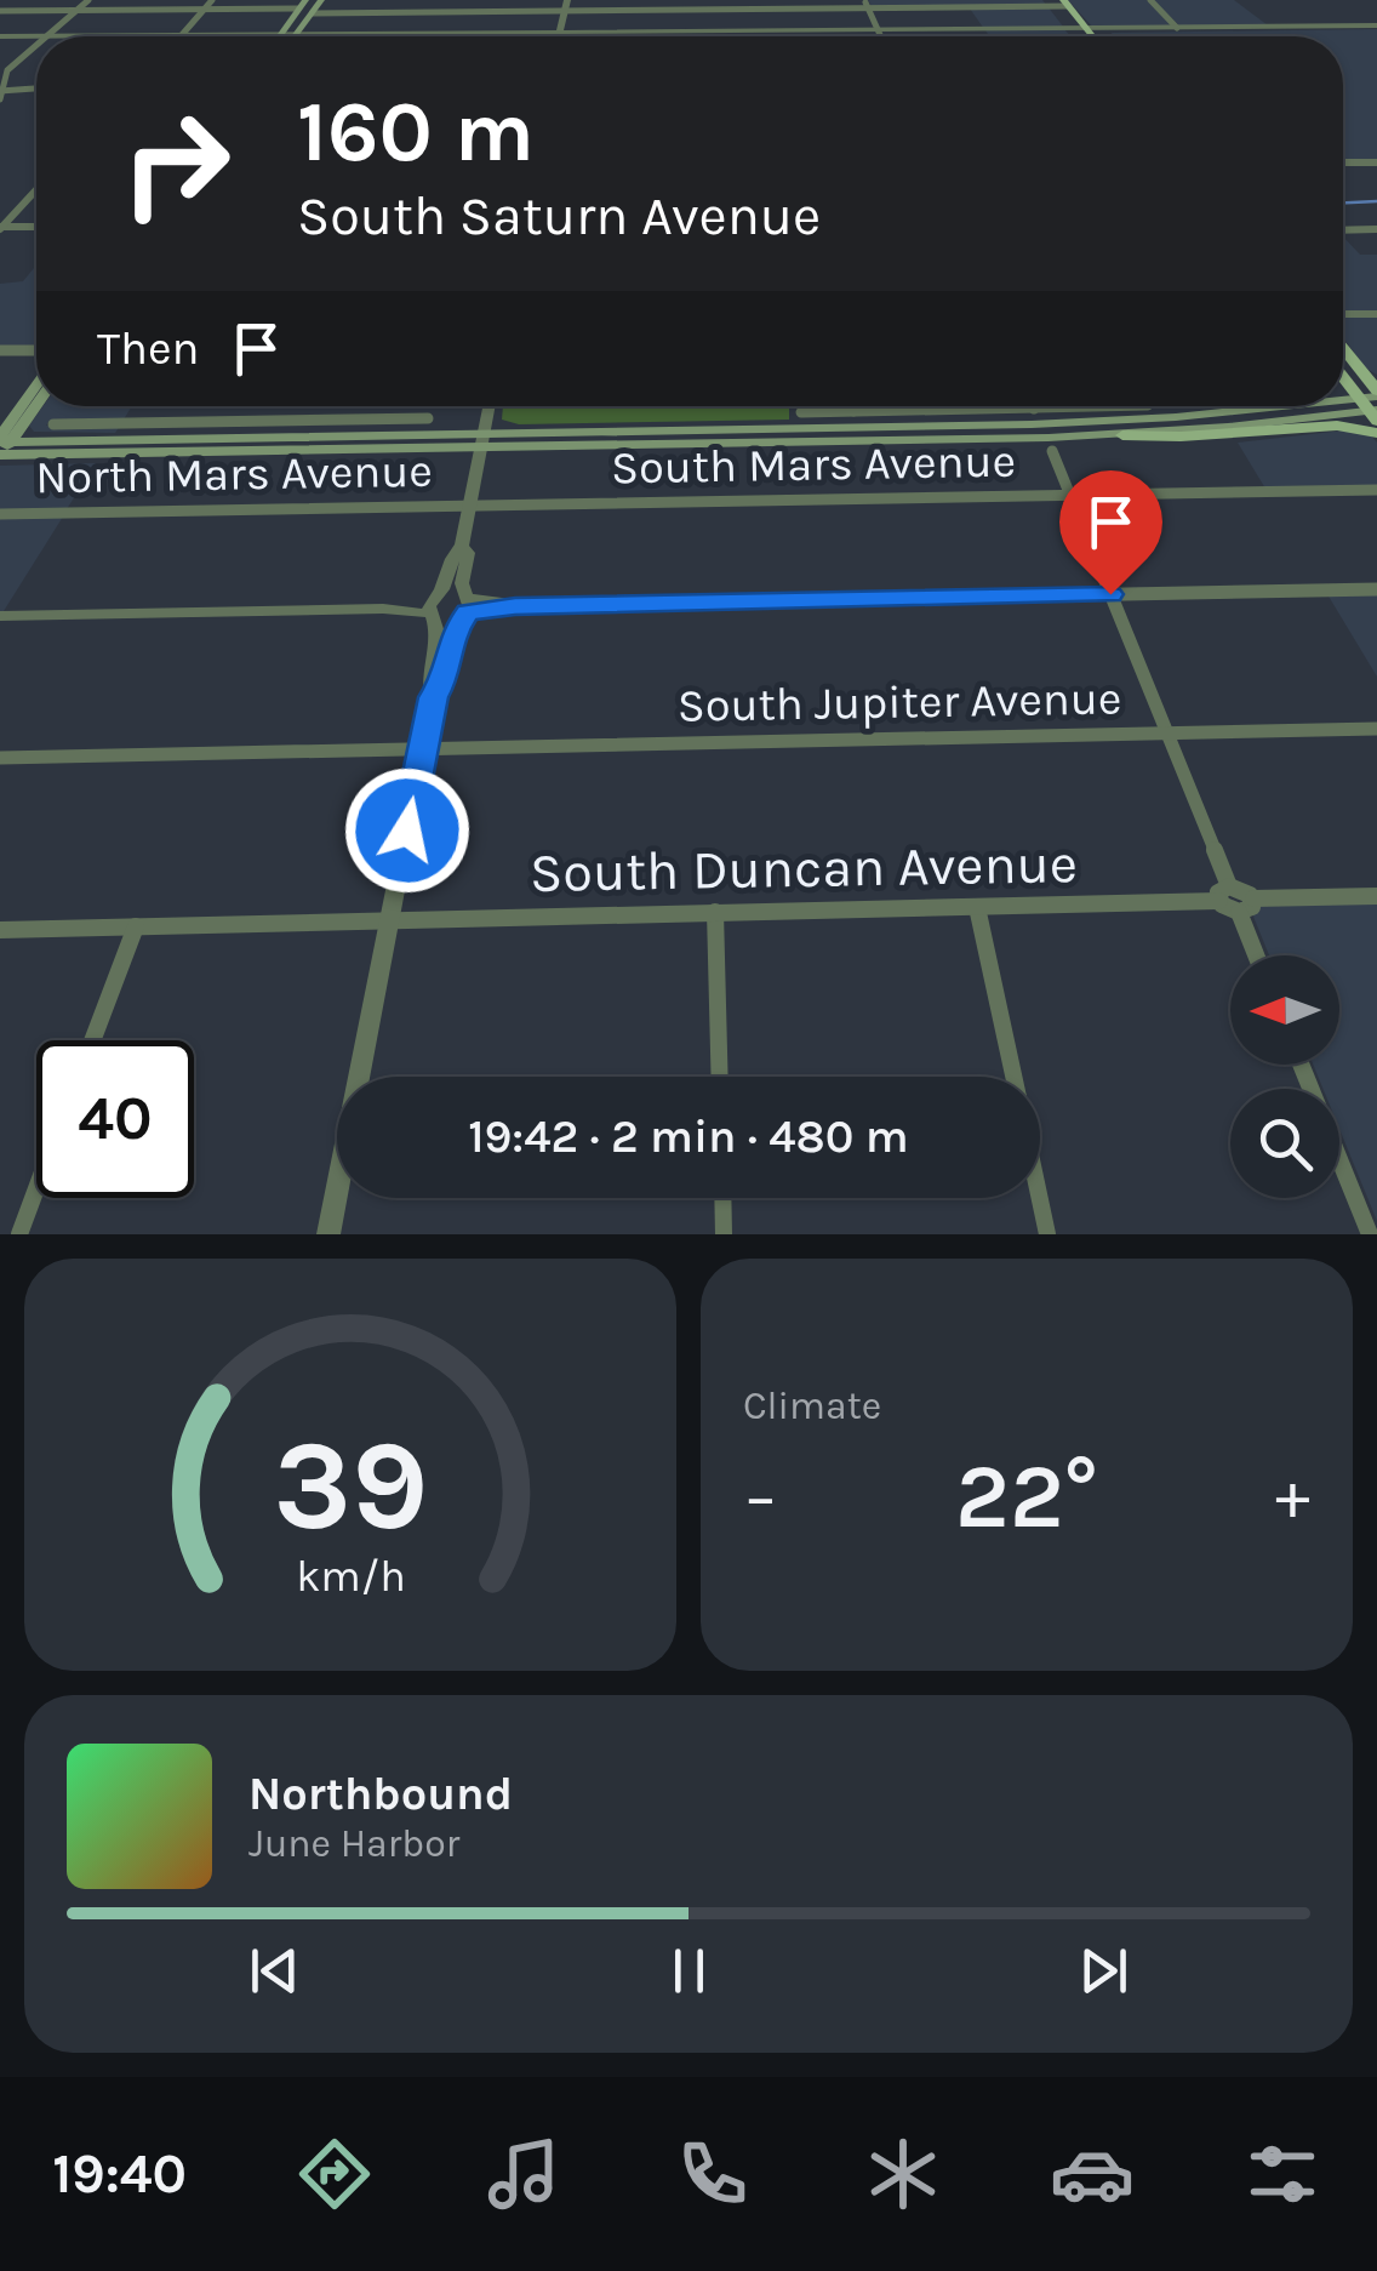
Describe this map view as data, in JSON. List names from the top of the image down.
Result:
{
  "streets": {
    "street": [
      "South Mars Avenue",
      "North Mars Avenue",
      "South Jupiter Avenue",
      "South Duncan Avenue"
    ]
  },
  "crossings": [
    ["South Mars Avenue", "North Mars Avenue"]
  ],
  "north": "left",
  "page": {
    "turn": ["160 m", "South Saturn Avenue"],
    "then": "Then",
    "limit": "40",
    "trip": "19:42 · 2 min · 480 m",
    "tile": "Climate",
    "heat": ["−", "22°", "+"],
    "song": ["Northbound", "June Harbor"],
    "tabs": "19:40",
    "gauge": ["39", "km/h"]
  }
}
